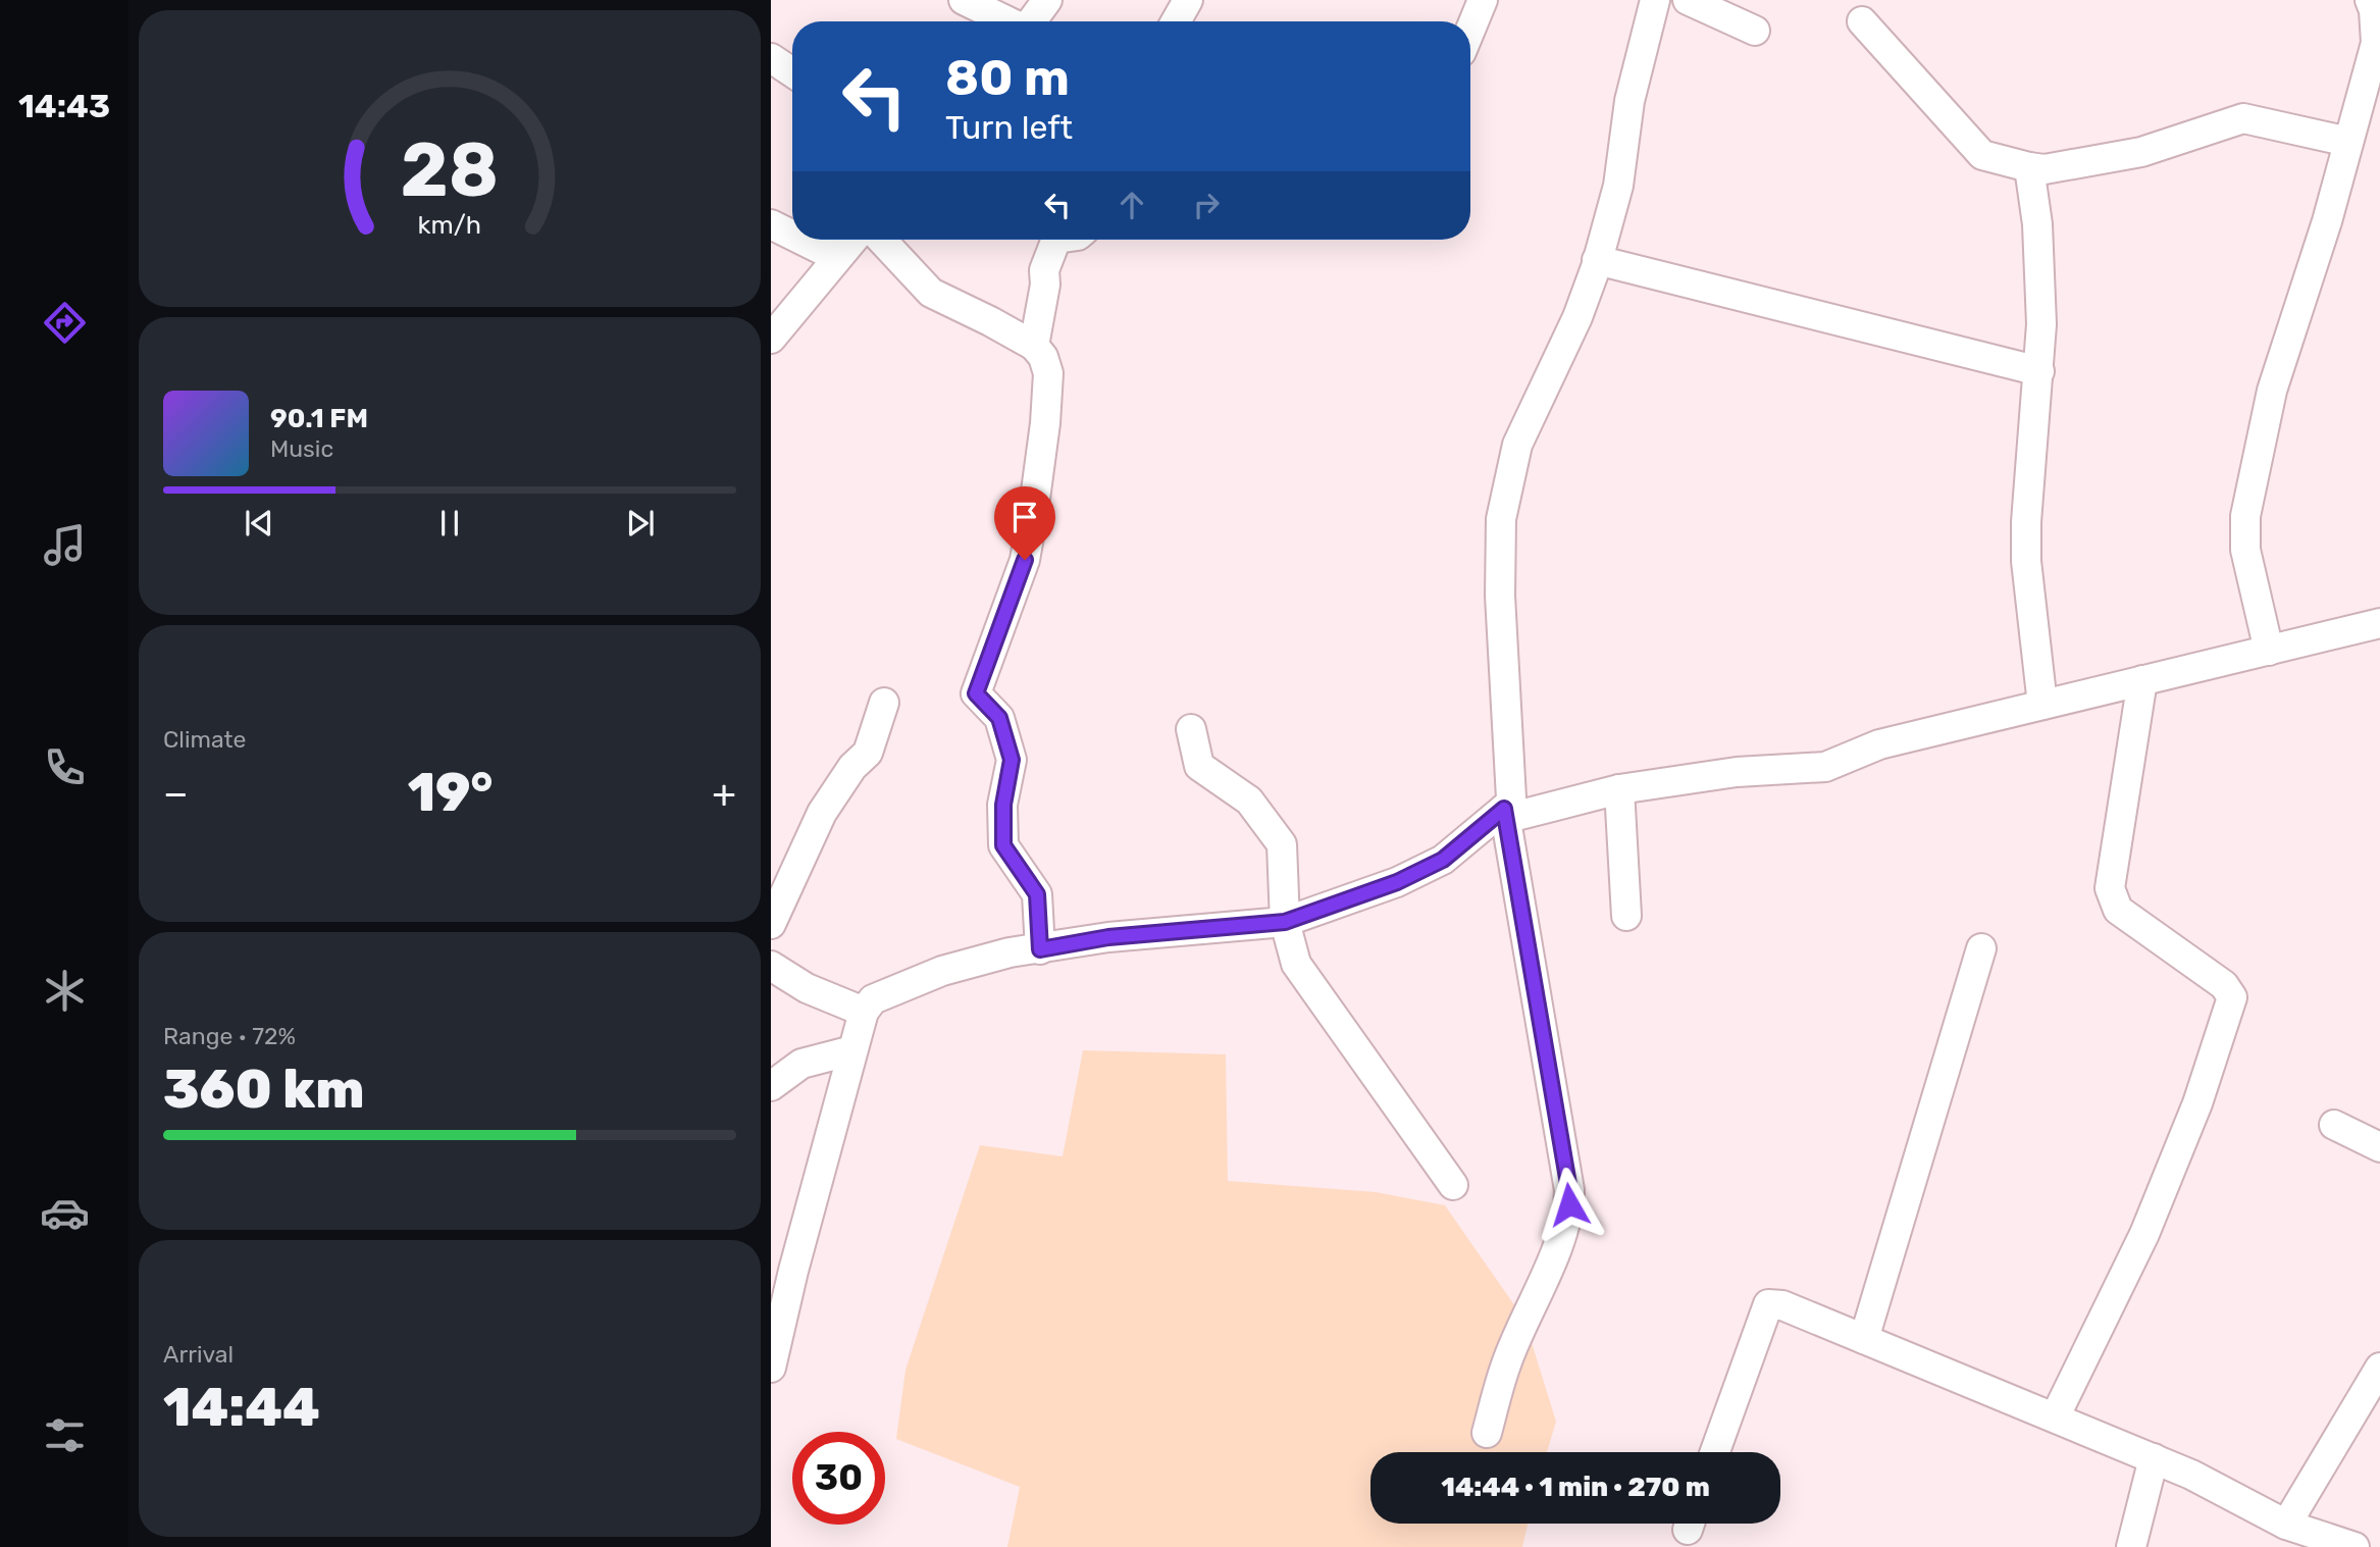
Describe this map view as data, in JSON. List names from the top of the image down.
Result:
{
  "page": {
    "tabs": "14:43",
    "turn": ["80 m", "Turn left"],
    "song": ["90.1 FM", "Music"],
    "tile": [
      "Climate",
      ["Range · 72%", "360 km"],
      ["Arrival", "14:44"]
    ],
    "heat": ["−", "19°", "+"],
    "limit": "30",
    "trip": "14:44 · 1 min · 270 m",
    "gauge": ["28", "km/h"]
  }
}
